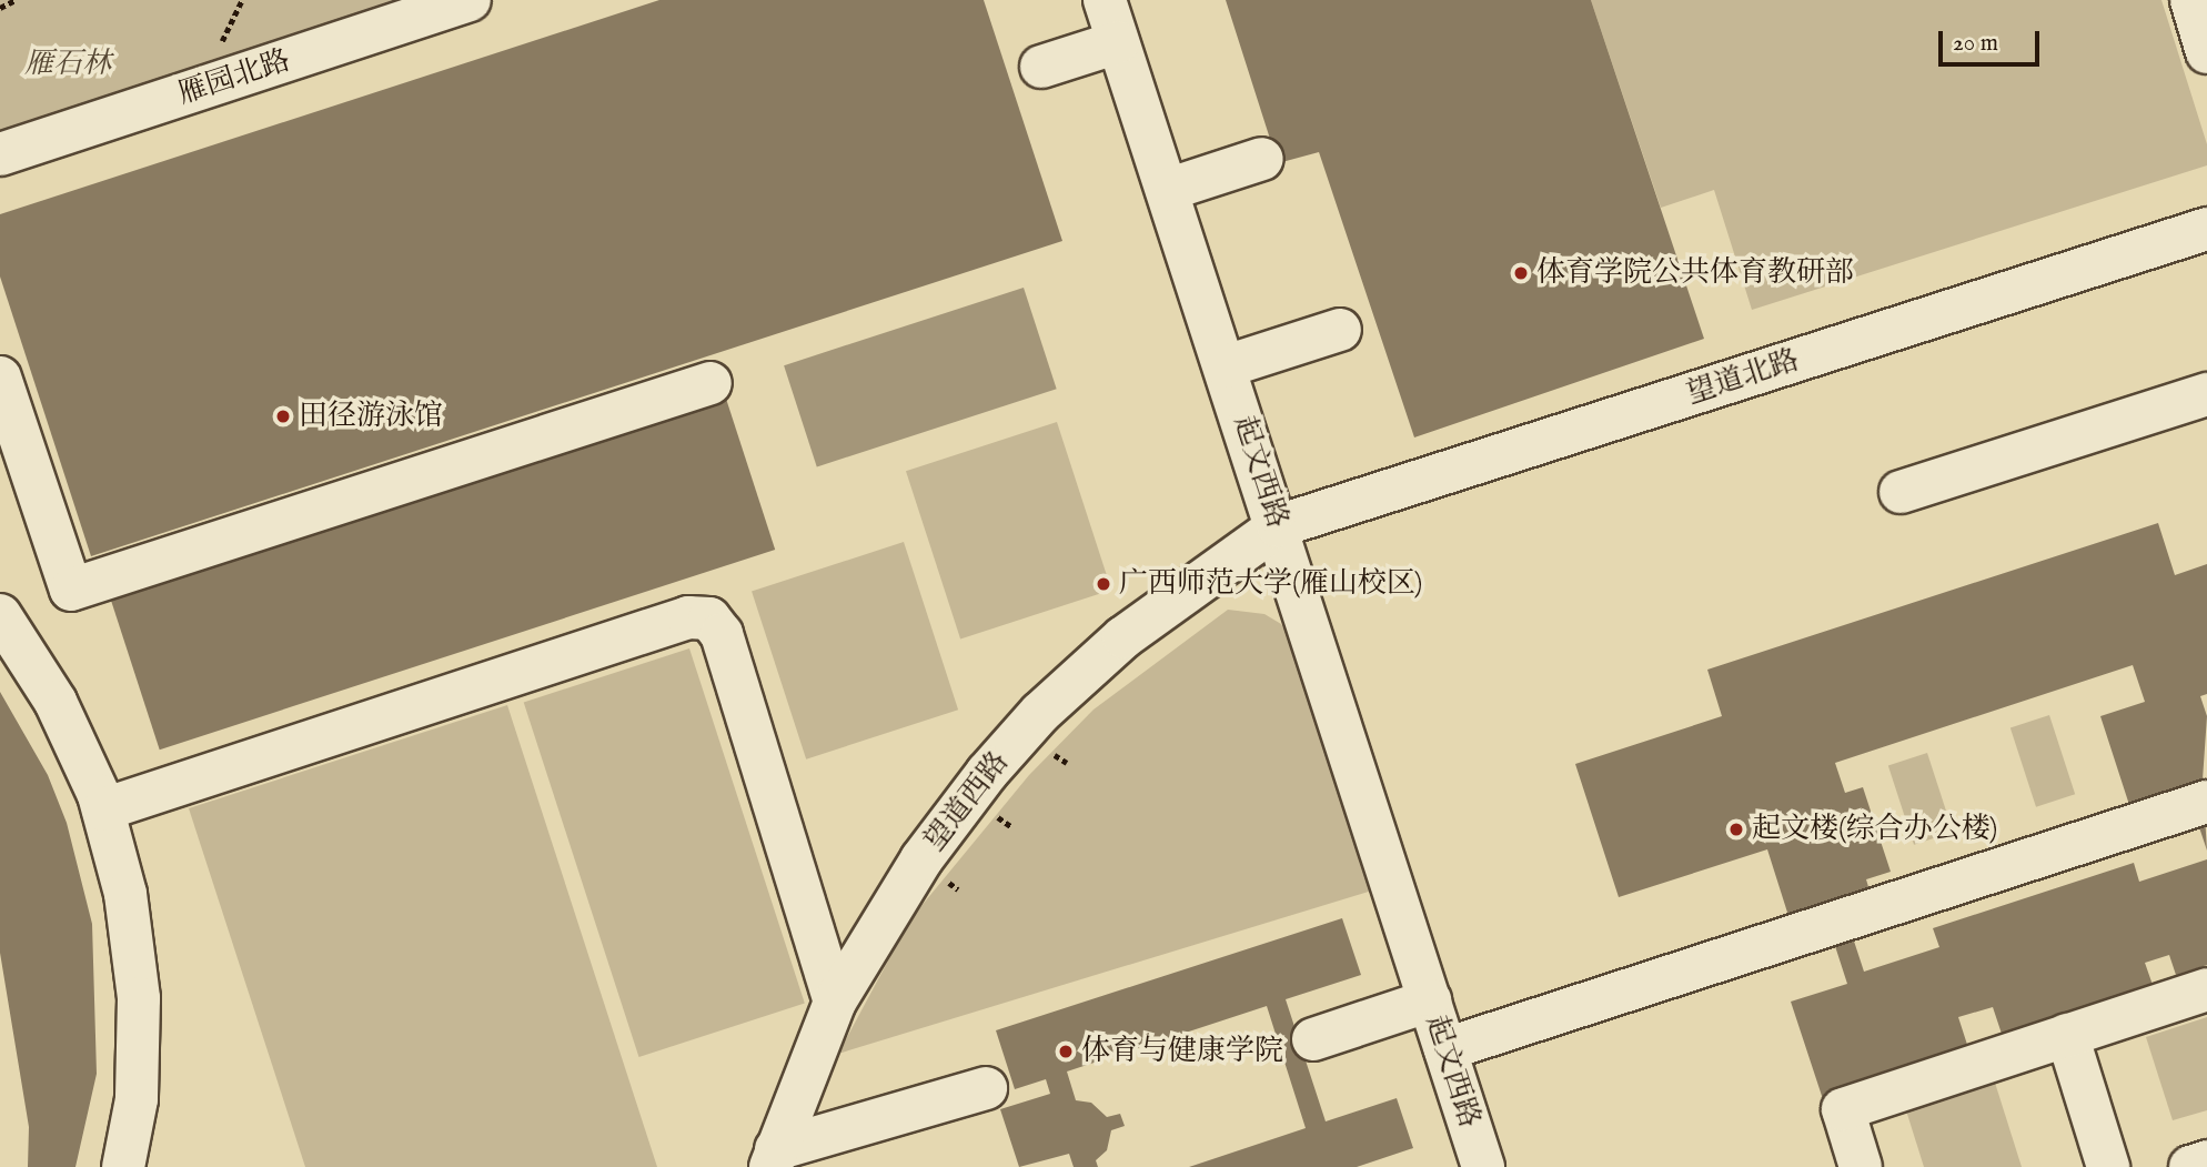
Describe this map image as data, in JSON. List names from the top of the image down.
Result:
{
  "streets": {
    "street": [
      "雁园北路",
      "望道北路",
      "起文西路",
      "望道西路"
    ]
  },
  "crossings": [
    ["望道北路", "起文西路"],
    ["望道北路", "望道西路"],
    ["起文西路", "望道西路"]
  ],
  "parks": ["雁石林"],
  "places": [
    "体育学院公共体育教研部",
    "田径游泳馆",
    "广西师范大学(雁山校区)",
    "起文楼(综合办公楼)",
    "体育与健康学院"
  ],
  "scale_bar": "20 m"
}
